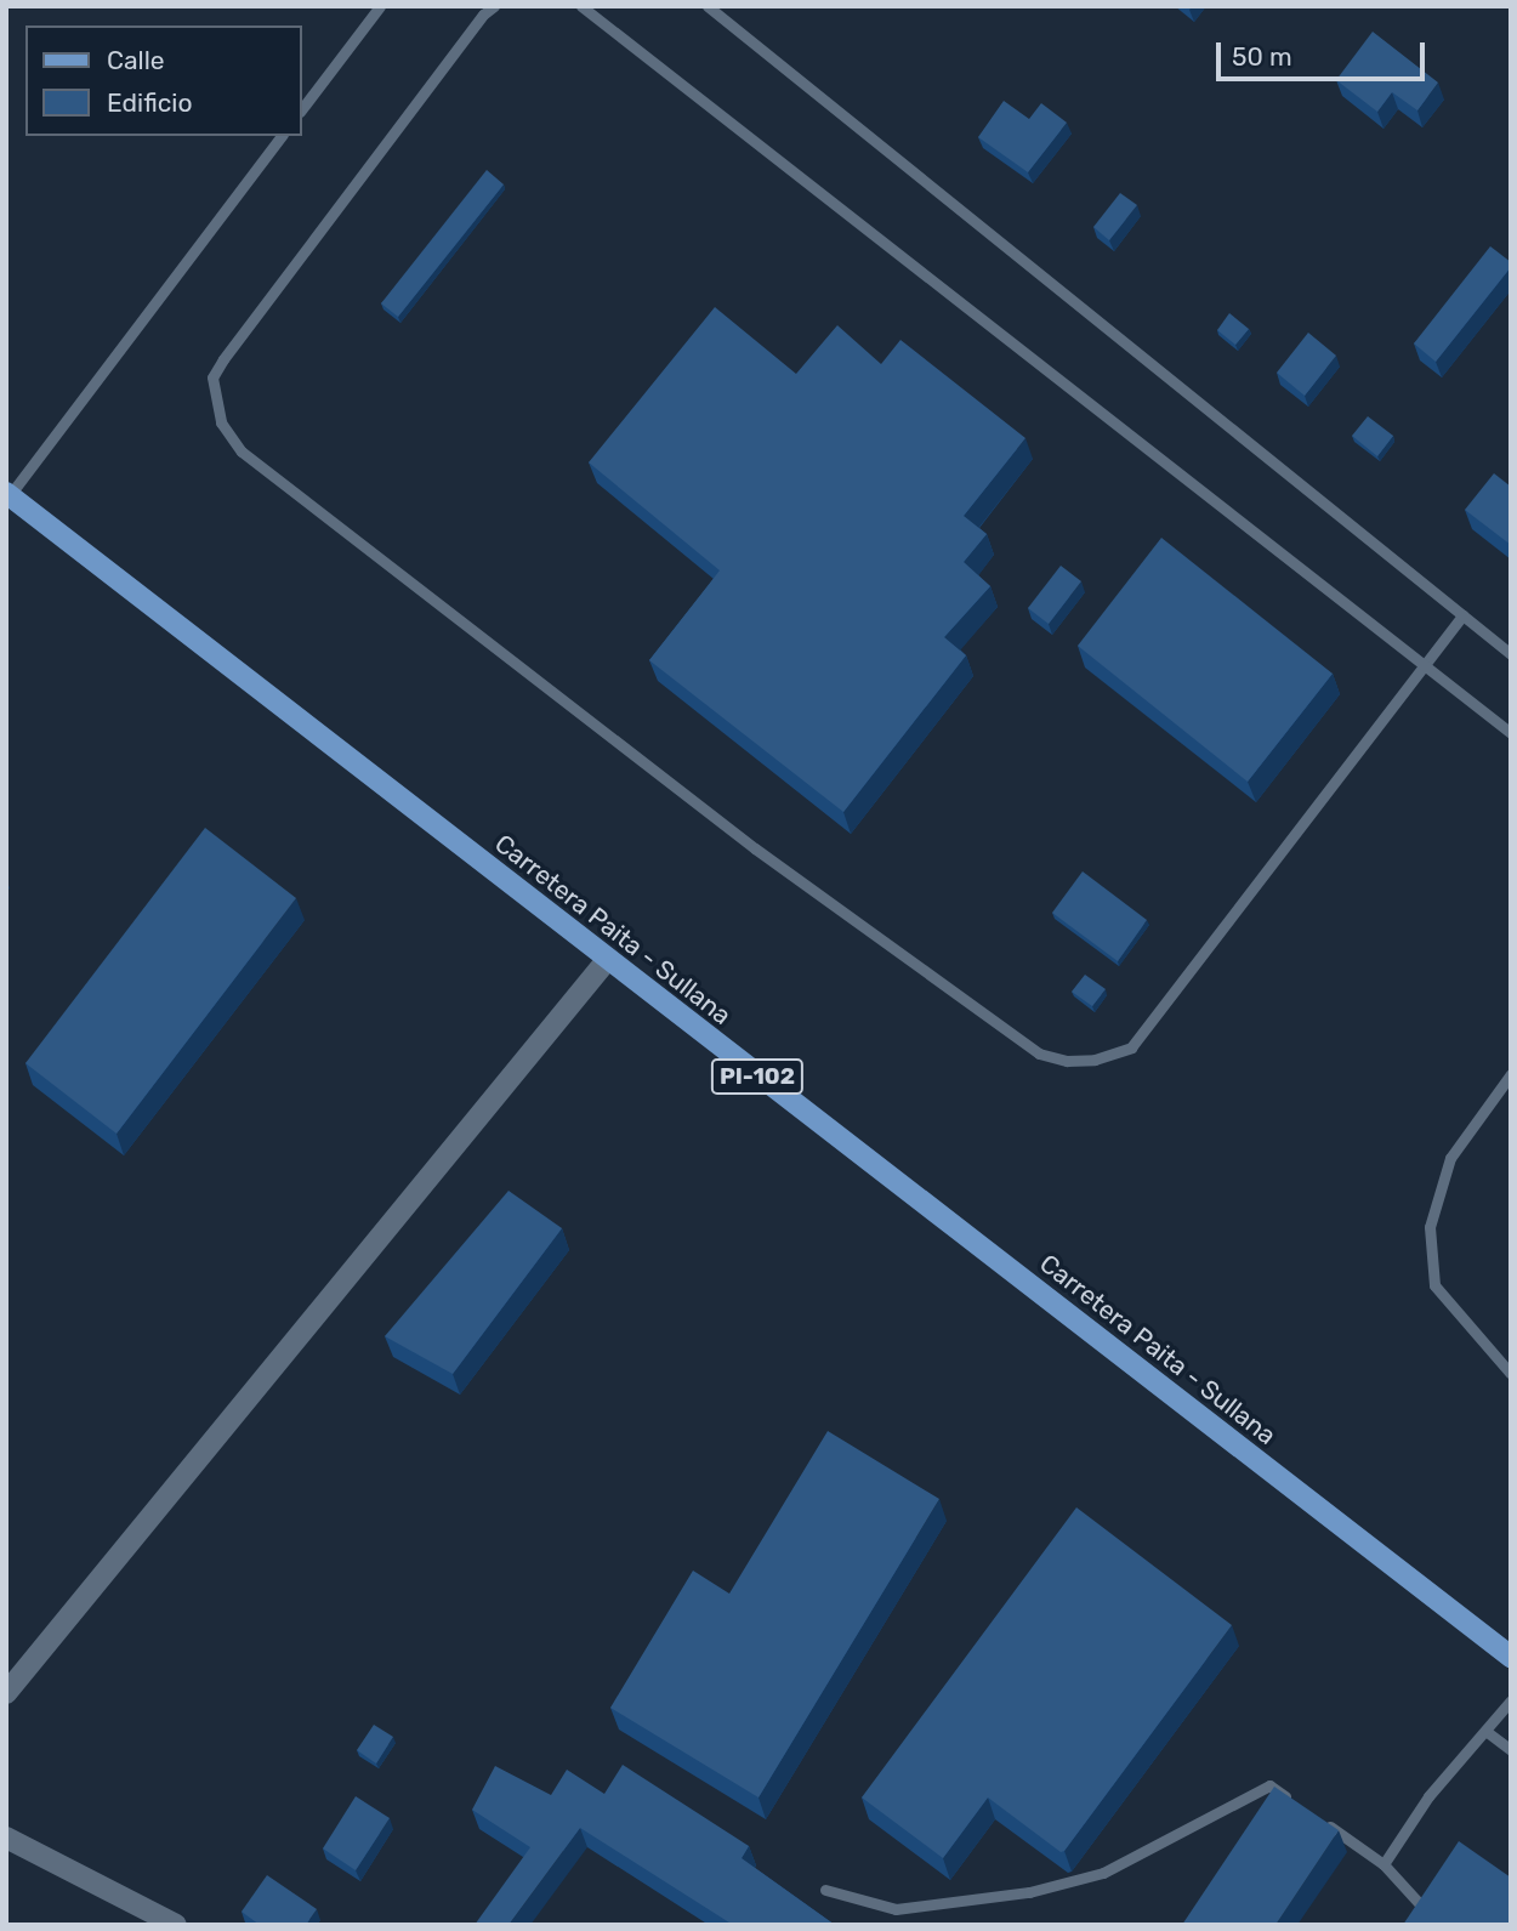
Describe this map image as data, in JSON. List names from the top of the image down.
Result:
{
  "streets": {
    "main road": ["Carretera Paita - Sullana", "PI-102"]
  },
  "legend": ["Calle", "Edificio"],
  "scale_bar": "50 m"
}
